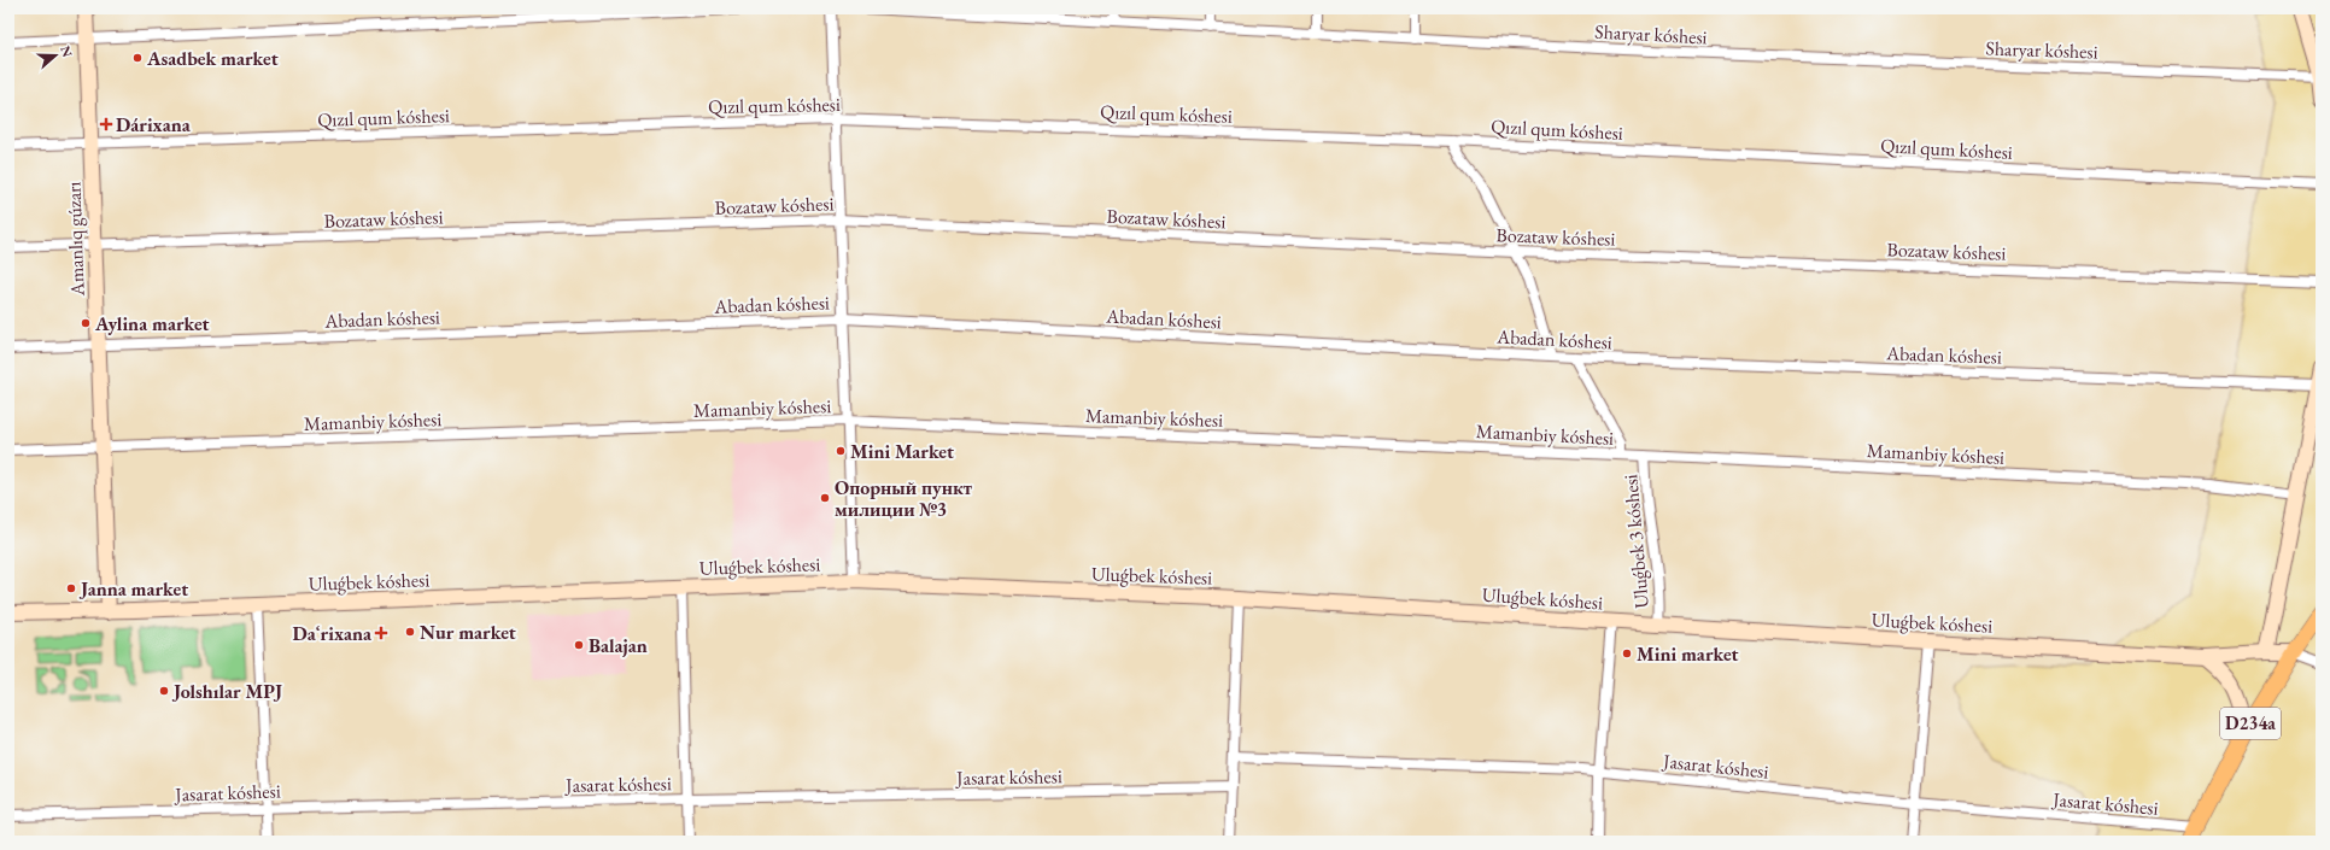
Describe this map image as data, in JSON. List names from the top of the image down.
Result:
{
  "streets": {
    "main road": ["D234a"],
    "street": [
      "Sharyar kóshesi",
      "Qızıl qum kóshesi",
      "Bozataw kóshesi",
      "Amanlıq gúzarı",
      "Abadan kóshesi",
      "Mamanbiy kóshesi",
      "Uluǵbek 3 kóshesi",
      "Uluǵbek kóshesi",
      "Jasarat kóshesi"
    ]
  },
  "crossings": [
    ["Qızıl qum kóshesi", "Amanlıq gúzarı"],
    ["Bozataw kóshesi", "Amanlıq gúzarı"],
    ["Amanlıq gúzarı", "Abadan kóshesi"],
    ["Amanlıq gúzarı", "Mamanbiy kóshesi"],
    ["Amanlıq gúzarı", "Uluǵbek kóshesi"],
    ["Abadan kóshesi", "Uluǵbek 3 kóshesi"],
    ["Mamanbiy kóshesi", "Uluǵbek 3 kóshesi"],
    ["Uluǵbek 3 kóshesi", "Uluǵbek kóshesi"],
    ["Uluǵbek kóshesi", "D234a"],
    ["D234a", "Jasarat kóshesi"]
  ],
  "places": {
    "other": [
      "Asadbek market",
      "Aylina market",
      "Mini Market",
      "Опорный пункт милиции №3",
      "Janna market",
      "Nur market",
      "Balajan",
      "Mini market",
      "Jolshılar MPJ"
    ],
    "health": ["Dárixana", "Daʻrixana"]
  },
  "north": "right"
}
